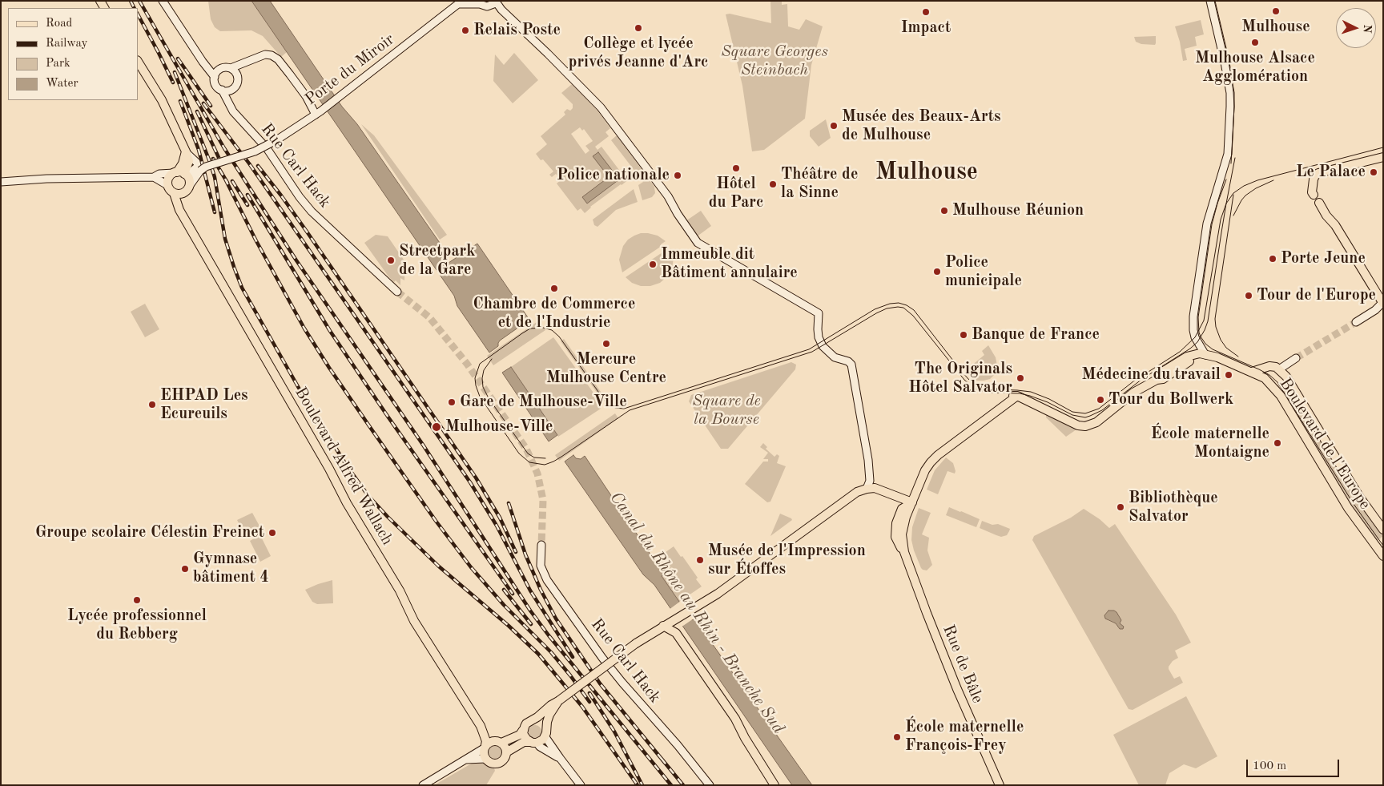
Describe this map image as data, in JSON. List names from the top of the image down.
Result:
{
  "streets": {
    "main road": ["Boulevard de l'Europe", "Boulevard Alfred Wallach", "Rue de Bâle"],
    "street": ["Porte du Miroir", "Rue Carl Hack"]
  },
  "crossings": [
    ["Boulevard de l'Europe", "Rue de Bâle"]
  ],
  "districts": ["Mulhouse"],
  "water": ["Canal du Rhône au Rhin - Branche Sud"],
  "parks": ["Square Georges Steinbach", "Square de la Bourse"],
  "places": [
    "Mulhouse",
    "Impact",
    "Collège et lycée privés Jeanne d'Arc",
    "Relais Poste",
    "Mulhouse Alsace Agglomération",
    "Musée des Beaux-Arts de Mulhouse",
    "Hôtel du Parc",
    "Le Palace",
    "Police nationale",
    "Théâtre de la Sinne",
    "Mulhouse Réunion",
    "Porte Jeune",
    "Streetpark de la Gare",
    "Immeuble dit Bâtiment annulaire",
    "Police municipale",
    "Chambre de Commerce et de l'Industrie",
    "Tour de l'Europe",
    "Banque de France",
    "Mercure Mulhouse Centre",
    "Médecine du travail",
    "The Originals Hôtel Salvator",
    "Tour du Bollwerk",
    "Gare de Mulhouse-Ville",
    "EHPAD Les Ecureuils",
    "Mulhouse-Ville",
    "École maternelle Montaigne",
    "Bibliothèque Salvator",
    "Groupe scolaire Célestin Freinet",
    "Musée de l'Impression sur Étoffes",
    "Gymnase bâtiment 4",
    "Lycée professionnel du Rebberg",
    "École maternelle François-Frey"
  ],
  "legend": [
    "Road",
    "Railway",
    "Park",
    "Water"
  ],
  "scale_bar": "100 m",
  "north": "right"
}
